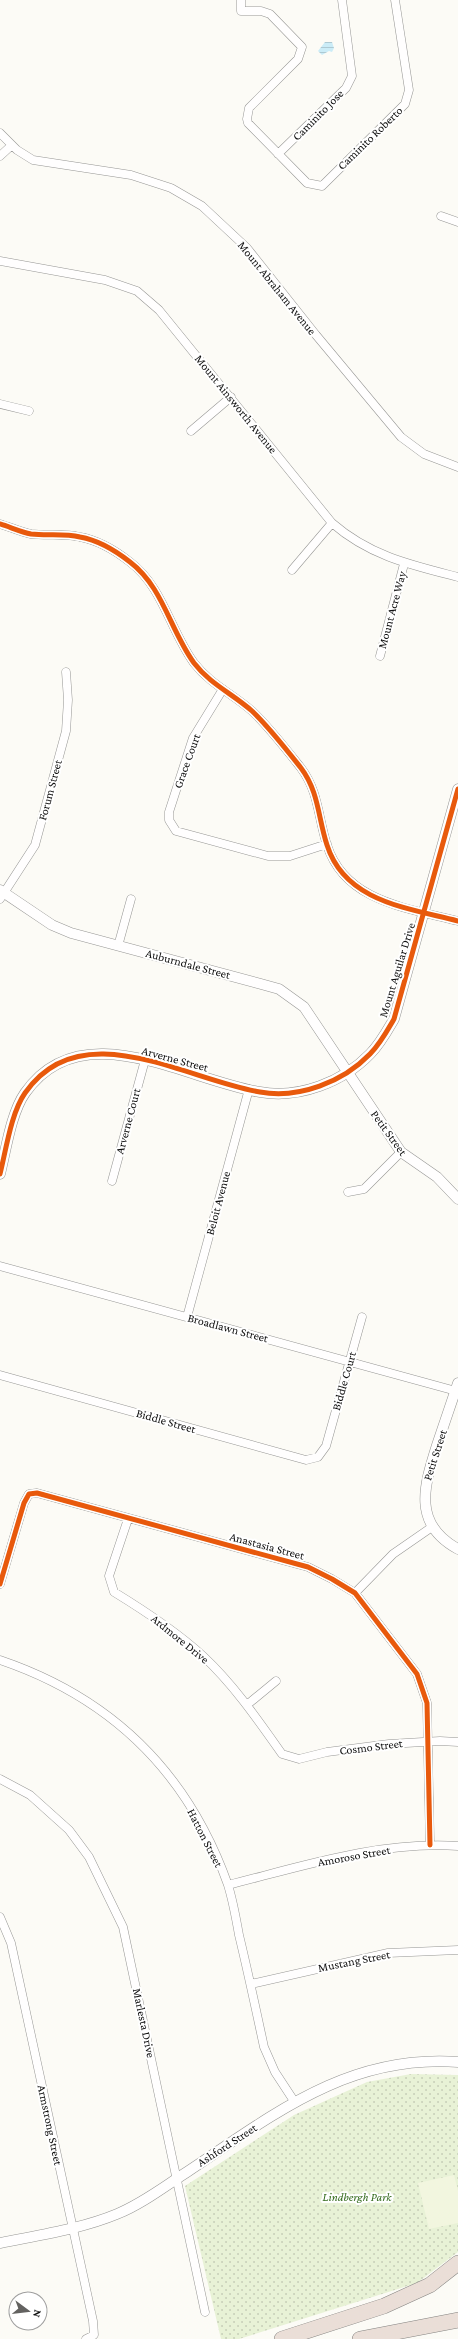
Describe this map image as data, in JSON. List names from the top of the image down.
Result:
{
  "streets": {
    "street": [
      "Caminito Jose",
      "Caminito Roberto",
      "Mount Abraham Avenue",
      "Mount Ainsworth Avenue",
      "Mount Acre Way",
      "Grace Court",
      "Forum Street",
      "Auburndale Street",
      "Mount Aguilar Drive",
      "Arverne Street",
      "Arverne Court",
      "Petit Street",
      "Beloit Avenue",
      "Broadlawn Street",
      "Biddle Court",
      "Biddle Street",
      "Anastasia Street",
      "Ardmore Drive",
      "Cosmo Street",
      "Hatton Street",
      "Amoroso Street",
      "Mustang Street",
      "Marlesta Drive",
      "Armstrong Street",
      "Ashford Street"
    ]
  },
  "crossings": [
    ["Caminito Jose", "Caminito Roberto"],
    ["Mount Ainsworth Avenue", "Mount Acre Way"],
    ["Forum Street", "Auburndale Street"],
    ["Auburndale Street", "Mount Aguilar Drive"],
    ["Auburndale Street", "Arverne Street"],
    ["Auburndale Street", "Petit Street"],
    ["Mount Aguilar Drive", "Arverne Street"],
    ["Mount Aguilar Drive", "Petit Street"],
    ["Arverne Street", "Arverne Court"],
    ["Arverne Street", "Petit Street"],
    ["Arverne Street", "Beloit Avenue"],
    ["Petit Street", "Broadlawn Street"],
    ["Beloit Avenue", "Broadlawn Street"],
    ["Broadlawn Street", "Biddle Court"],
    ["Biddle Court", "Biddle Street"],
    ["Anastasia Street", "Ardmore Drive"],
    ["Anastasia Street", "Cosmo Street"],
    ["Anastasia Street", "Amoroso Street"],
    ["Ardmore Drive", "Cosmo Street"],
    ["Hatton Street", "Amoroso Street"],
    ["Hatton Street", "Mustang Street"],
    ["Hatton Street", "Ashford Street"],
    ["Marlesta Drive", "Ashford Street"],
    ["Armstrong Street", "Ashford Street"]
  ],
  "parks": ["Lindbergh Park"],
  "north": "right"
}
